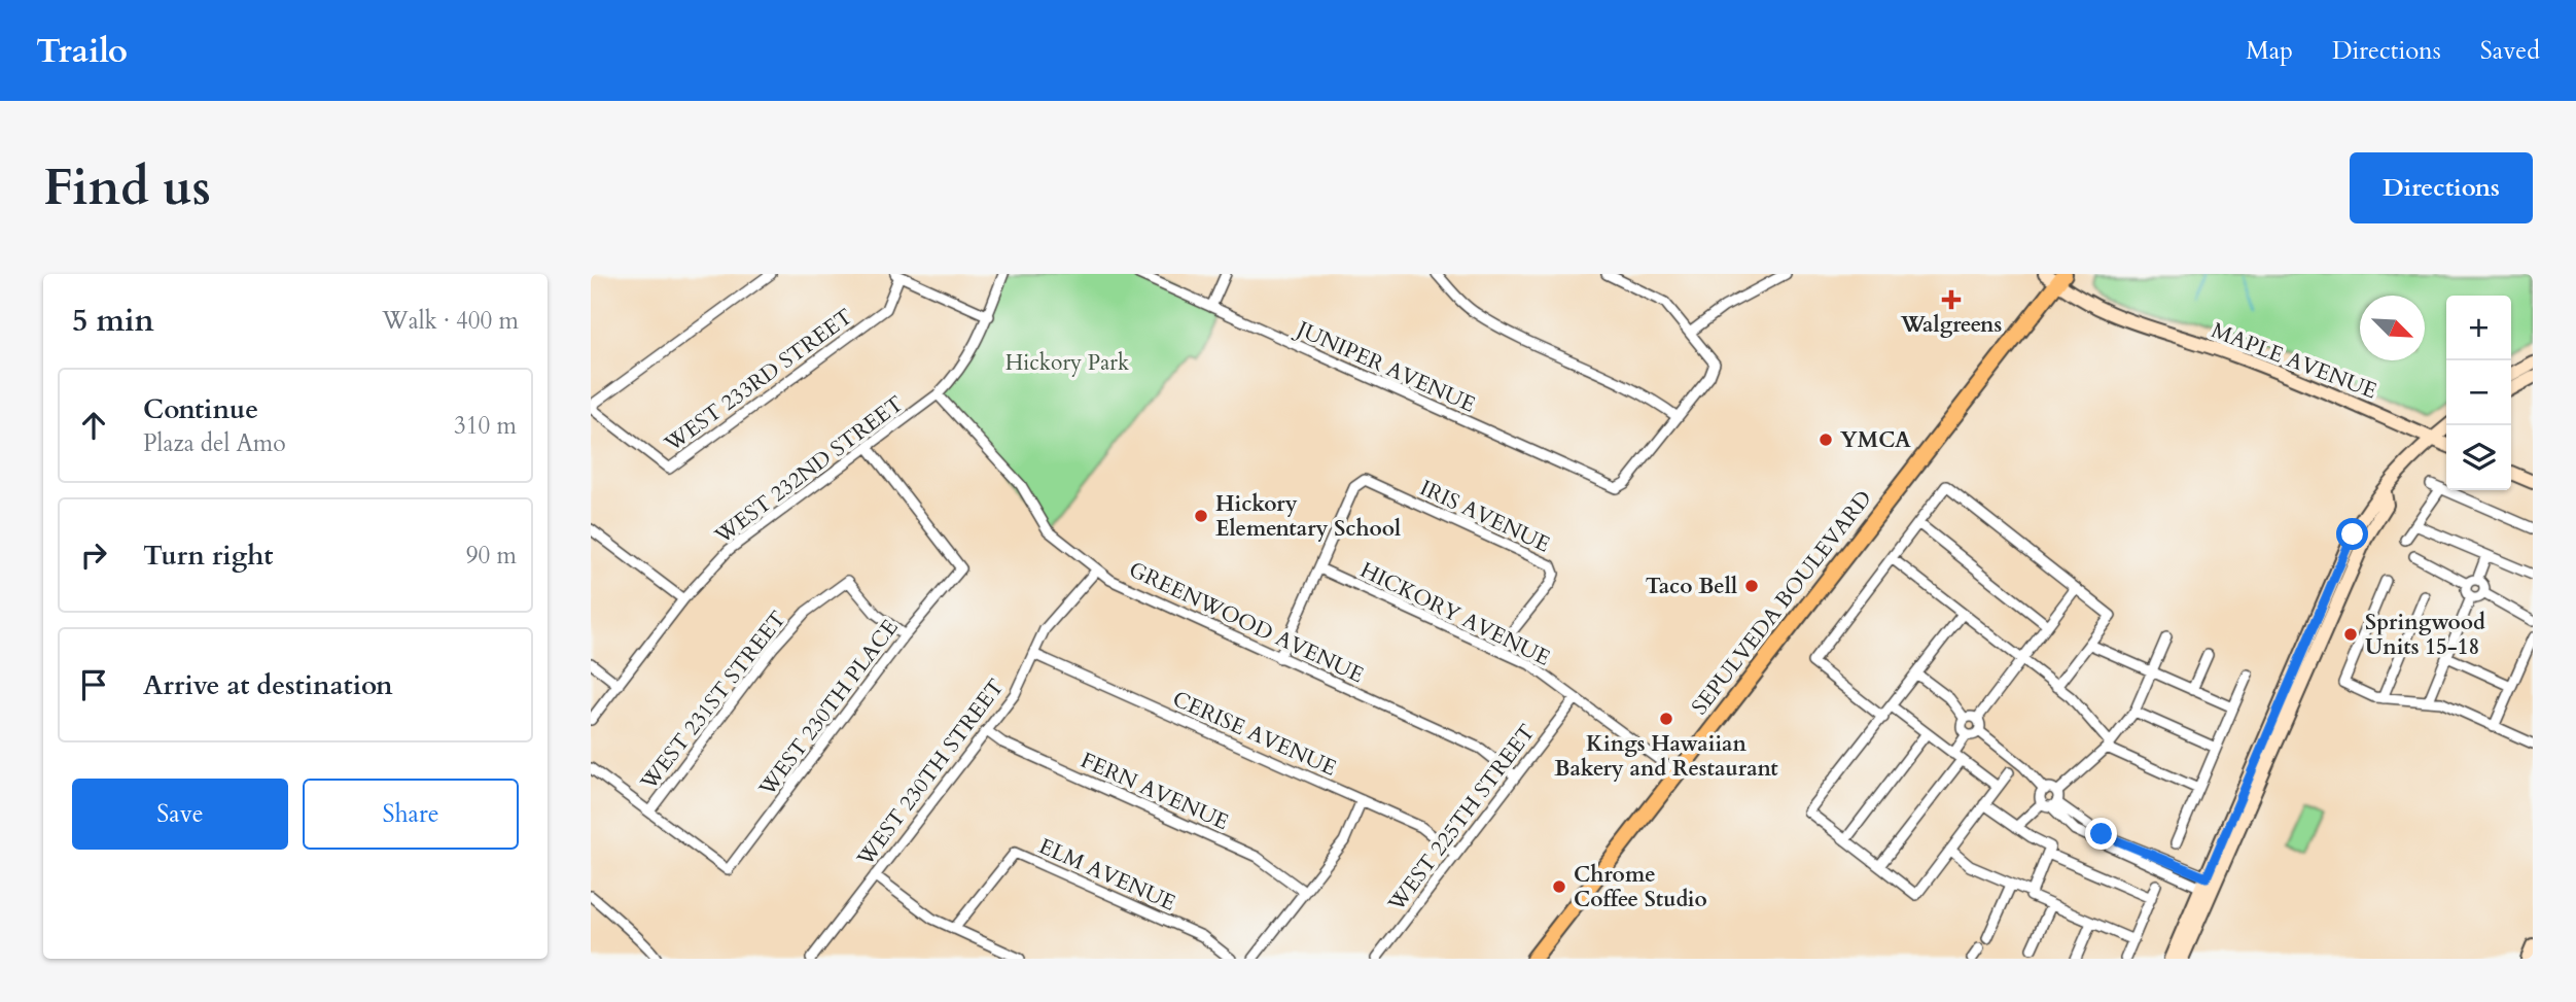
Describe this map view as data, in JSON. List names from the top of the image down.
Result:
{
  "streets": {
    "main road": ["MAPLE AVENUE", "SEPULVEDA BOULEVARD"],
    "street": [
      "JUNIPER AVENUE",
      "WEST 233RD STREET",
      "WEST 232ND STREET",
      "IRIS AVENUE",
      "HICKORY AVENUE",
      "GREENWOOD AVENUE",
      "WEST 231ST STREET",
      "WEST 230TH PLACE",
      "CERISE AVENUE",
      "WEST 230TH STREET",
      "FERN AVENUE",
      "WEST 225TH STREET",
      "ELM AVENUE"
    ]
  },
  "crossings": [
    ["MAPLE AVENUE", "SEPULVEDA BOULEVARD"],
    ["WEST 232ND STREET", "GREENWOOD AVENUE"],
    ["WEST 232ND STREET", "WEST 230TH PLACE"],
    ["IRIS AVENUE", "HICKORY AVENUE"],
    ["SEPULVEDA BOULEVARD", "HICKORY AVENUE"],
    ["HICKORY AVENUE", "WEST 225TH STREET"],
    ["GREENWOOD AVENUE", "WEST 230TH STREET"],
    ["GREENWOOD AVENUE", "WEST 225TH STREET"],
    ["WEST 231ST STREET", "WEST 230TH PLACE"],
    ["CERISE AVENUE", "WEST 230TH STREET"],
    ["CERISE AVENUE", "WEST 225TH STREET"],
    ["WEST 230TH STREET", "FERN AVENUE"]
  ],
  "parks": ["Hickory Park"],
  "places": {
    "health": ["Walgreens"],
    "other": [
      "YMCA",
      "Hickory Elementary School",
      "Taco Bell",
      "Springwood Units 15-18",
      "Kings Hawaiian Bakery and Restaurant",
      "Chrome Coffee Studio"
    ]
  },
  "north": "bottom right",
  "page": {
    "header": "Trailo",
    "nav": ["Map", "Directions", "Saved"],
    "buttons": [
      "Directions",
      ["Save", "Share"]
    ],
    "title": "Find us",
    "heading": ["5 min", "Walk · 400 m"],
    "map_buttons": ["+", "−"],
    "list": [
      ["Continue", "Plaza del Amo", "310 m"],
      ["Turn right", "90 m"],
      "Arrive at destination"
    ]
  }
}
